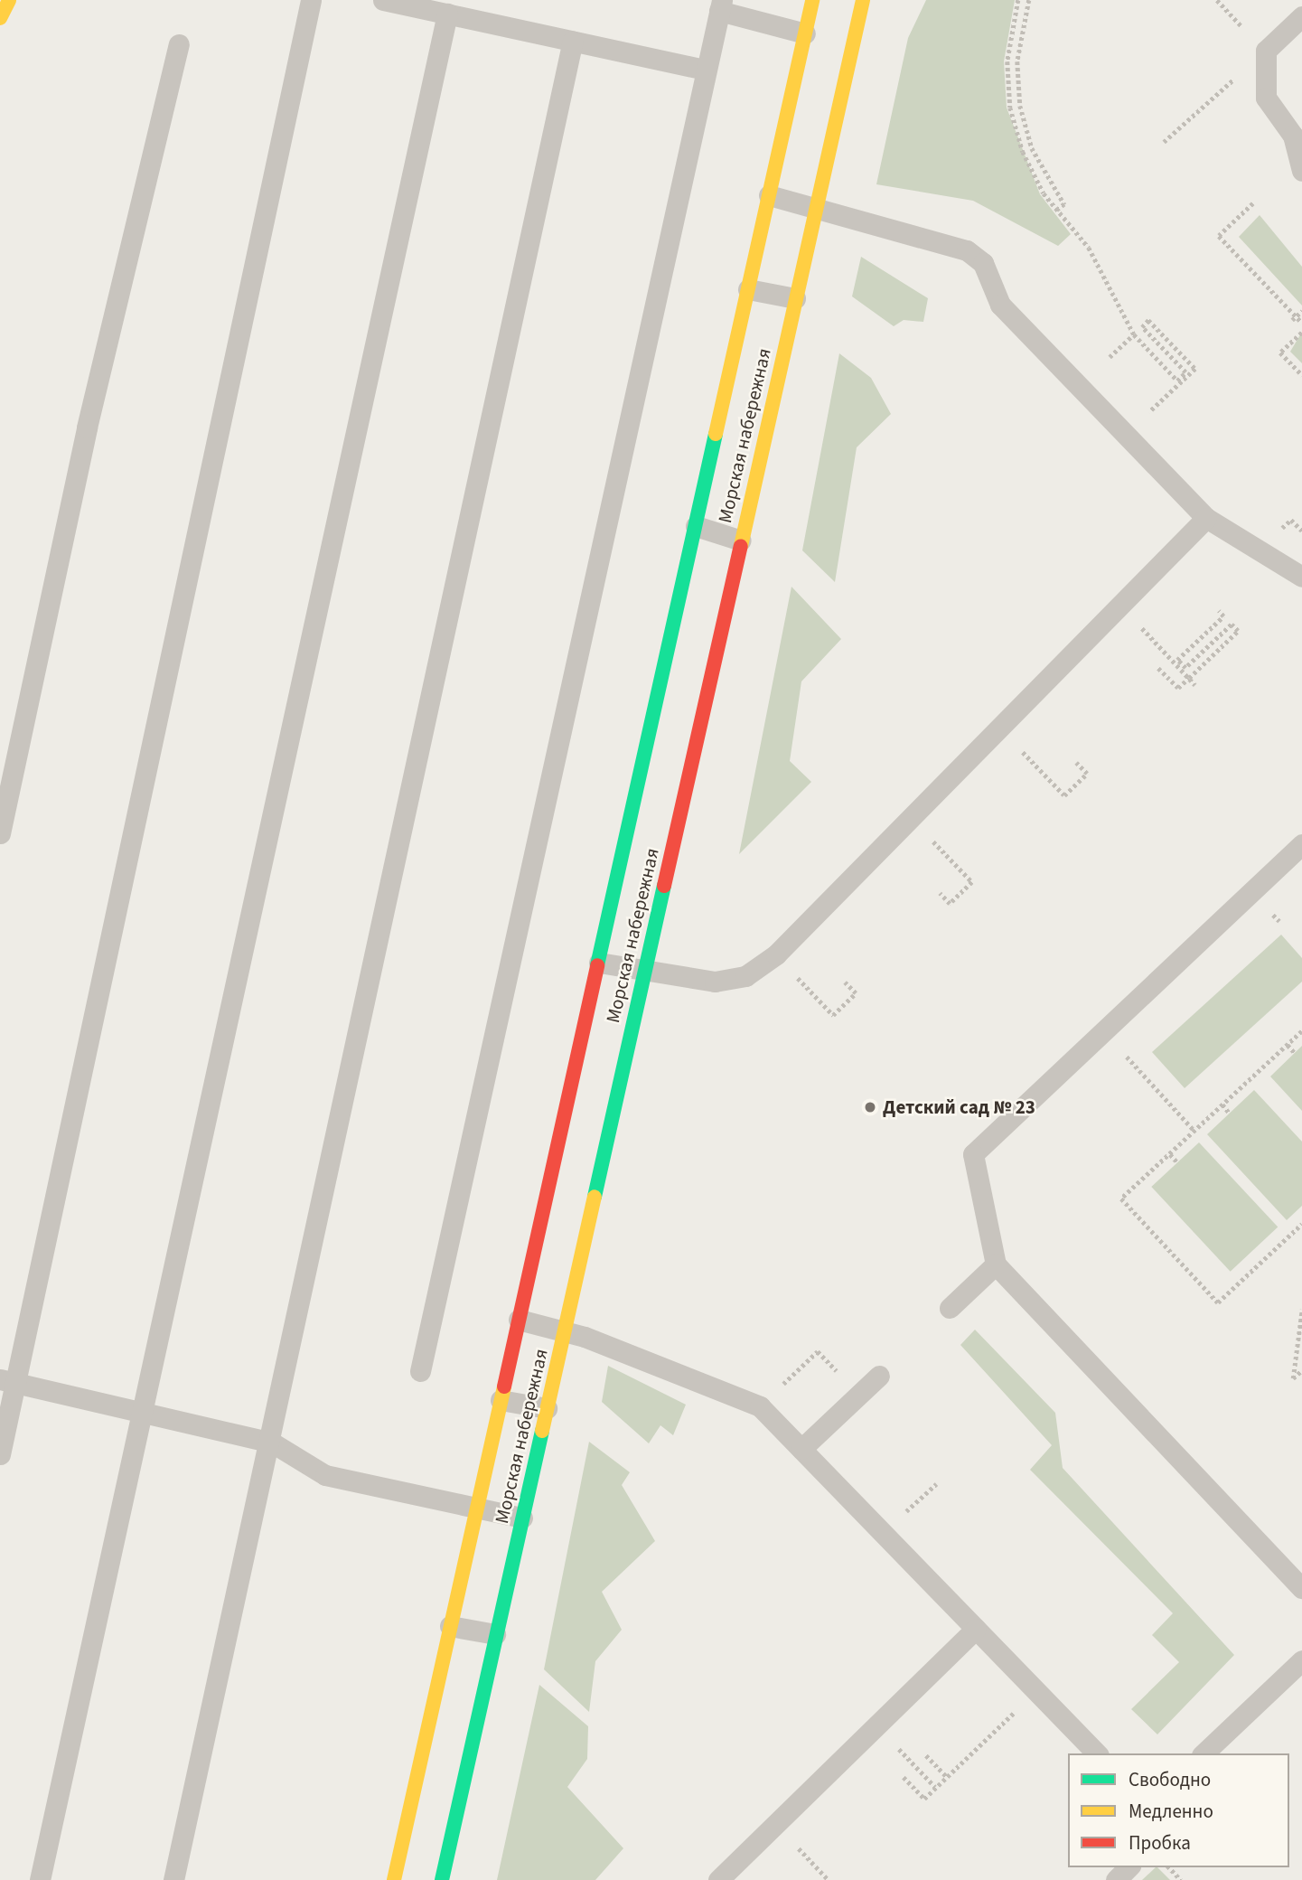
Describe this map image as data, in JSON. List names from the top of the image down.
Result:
{
  "streets": {
    "street": ["Морская набережная"]
  },
  "places": ["Детский сад № 23"],
  "legend": ["Свободно", "Медленно", "Пробка"]
}
